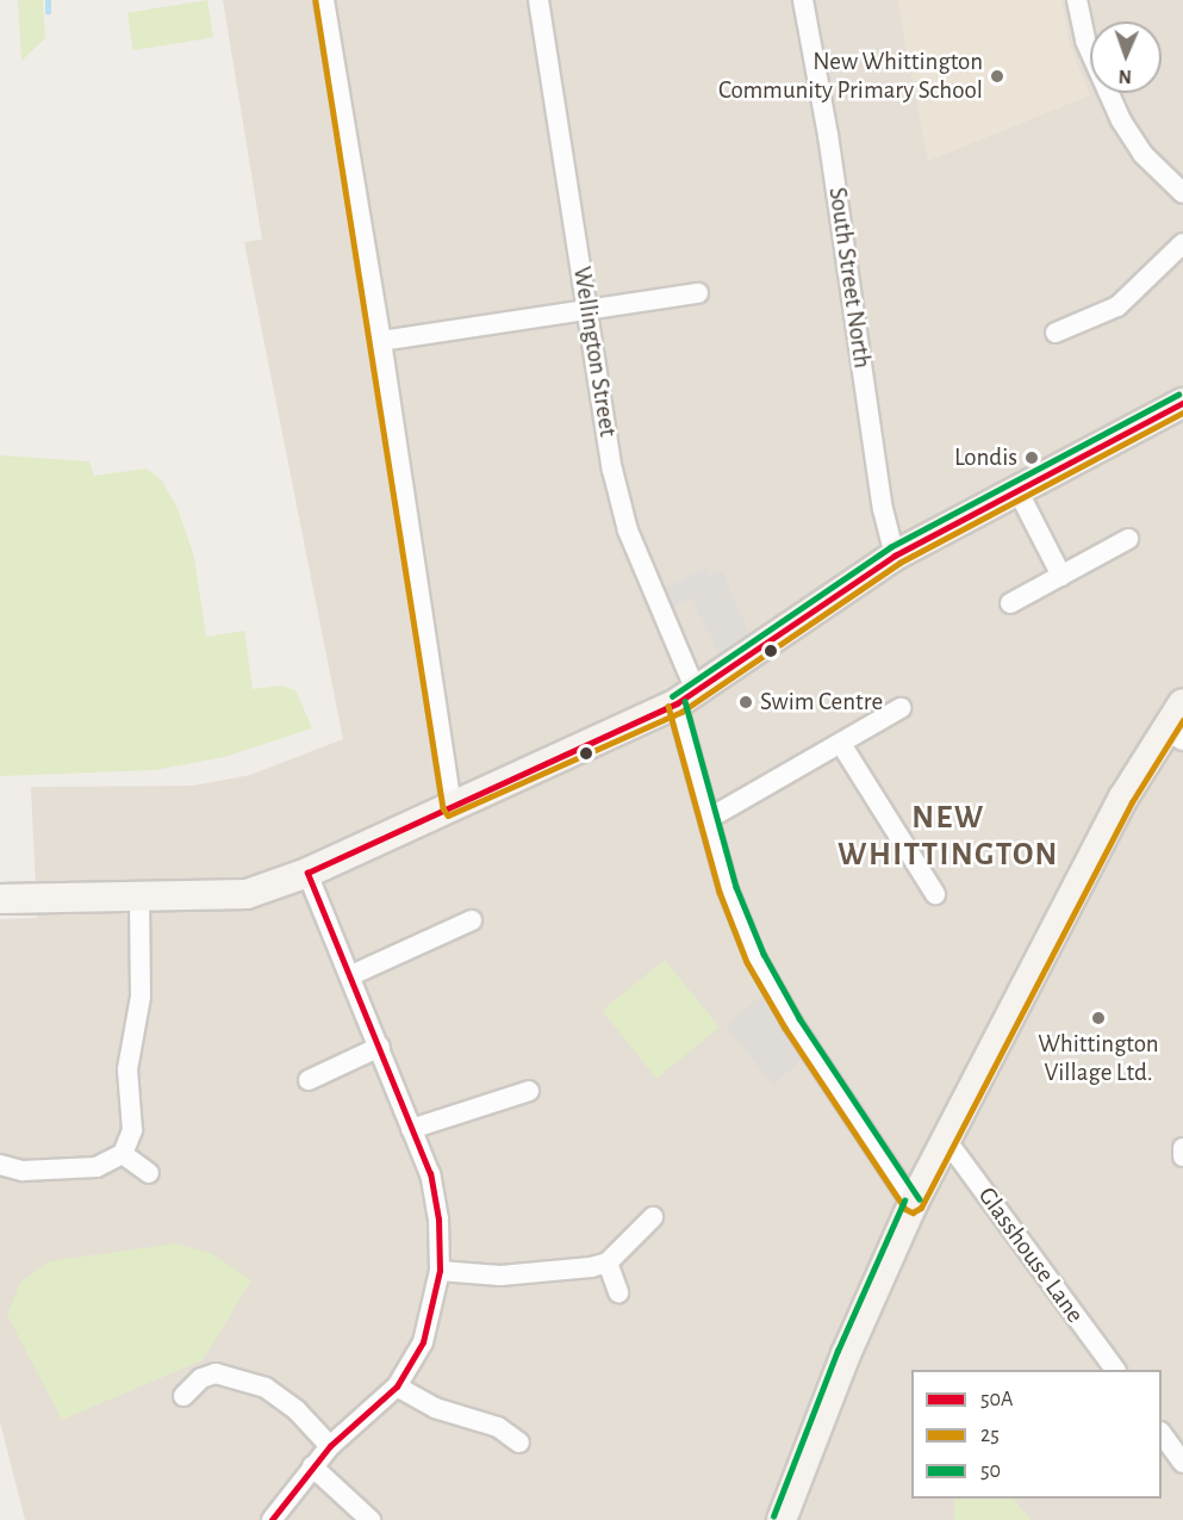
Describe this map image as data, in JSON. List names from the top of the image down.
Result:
{
  "streets": {
    "street": ["South Street North", "Wellington Street", "Glasshouse Lane"]
  },
  "districts": ["NEW WHITTINGTON"],
  "places": [
    "New Whittington Community Primary School",
    "Londis",
    "Swim Centre",
    "Whittington Village Ltd."
  ],
  "lines": ["transit line 25", "transit line 50", "transit line 50A"],
  "legend": ["50A", "25", "50"],
  "north": "bottom"
}
